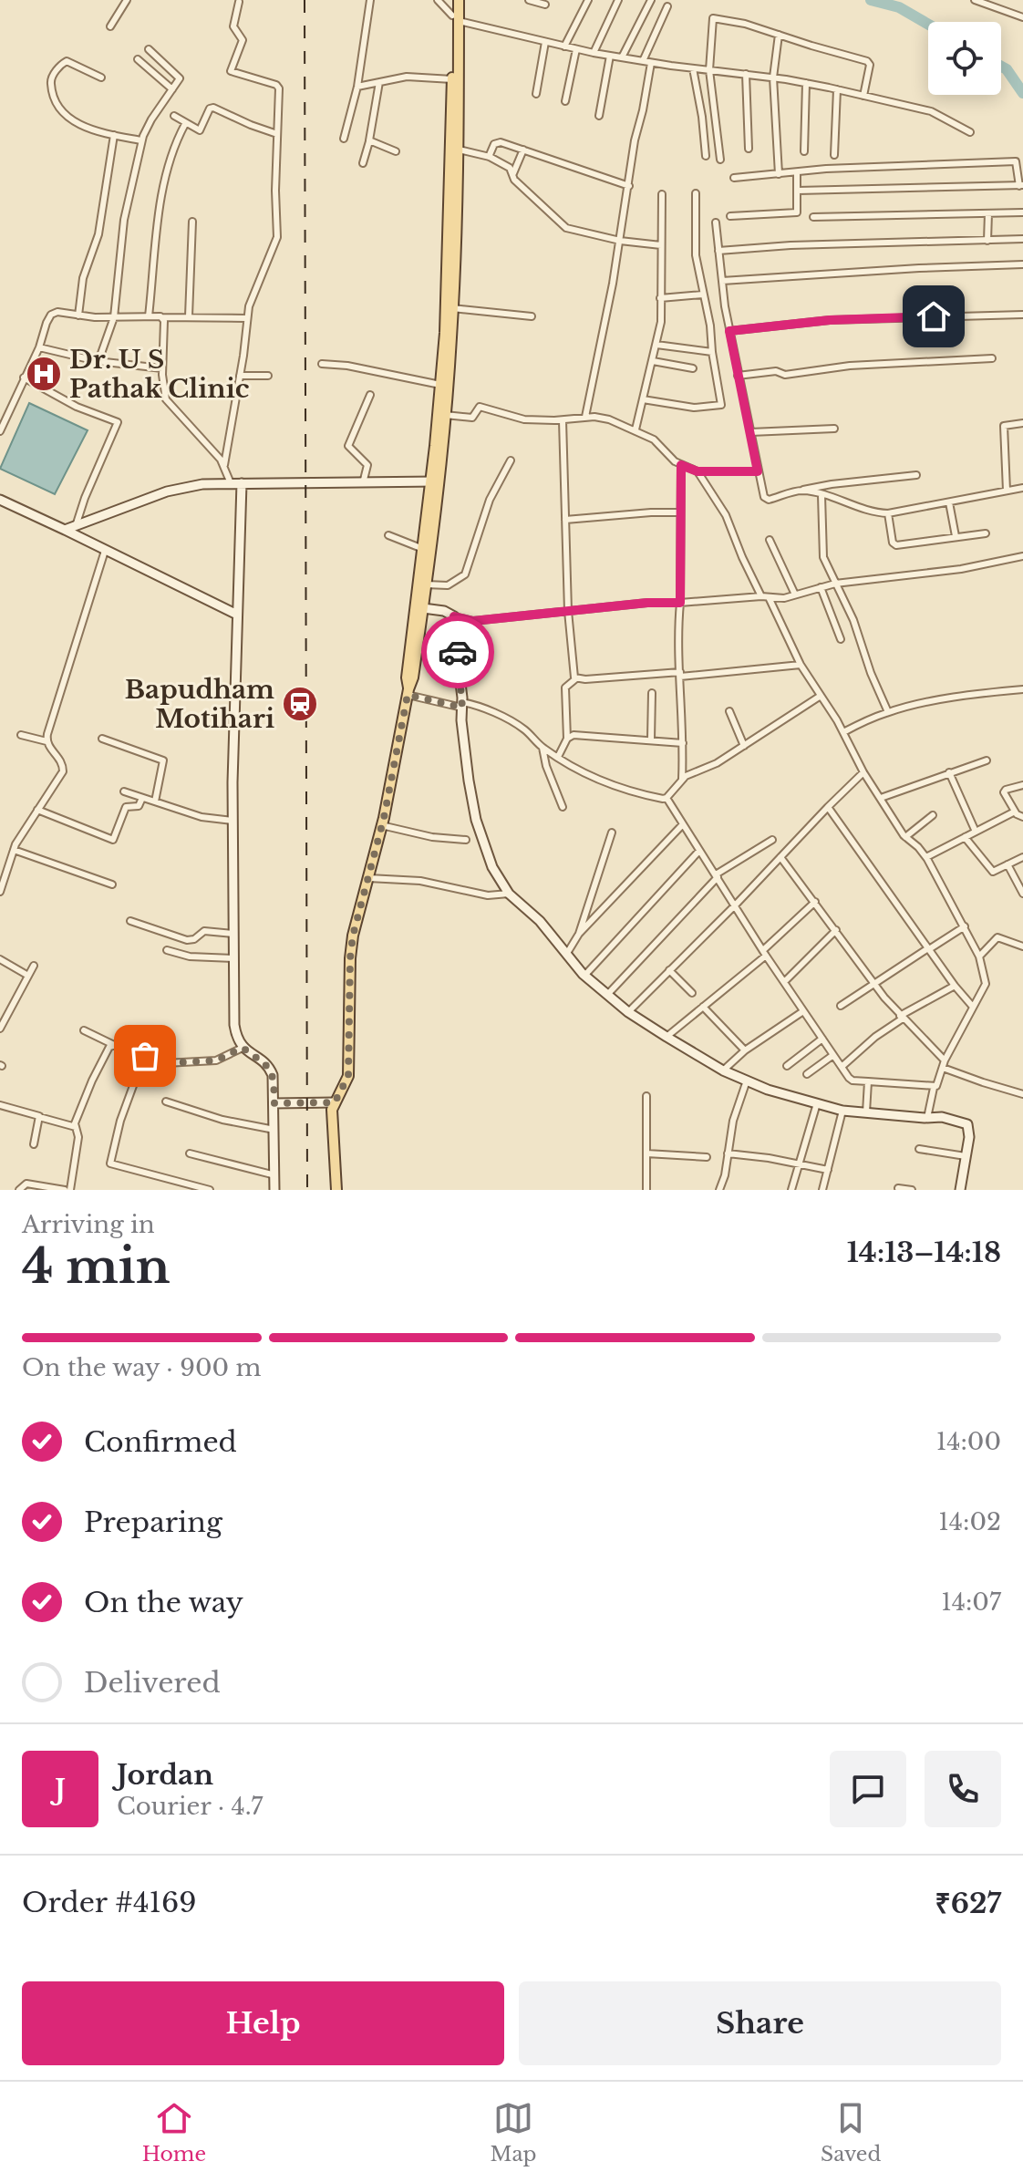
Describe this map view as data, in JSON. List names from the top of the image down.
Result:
{
  "places": {
    "hospital": ["Dr. U S Pathak Clinic"],
    "station": ["Bapudham Motihari"]
  },
  "page": {
    "heading": ["4 min", "Arriving in", "14:13–14:18"],
    "panel": [
      "Jordan",
      "Courier · 4.7",
      "Order #4169",
      "₹627"
    ],
    "bar": "On the way · 900 m",
    "list": [
      ["Confirmed", "14:00"],
      ["Preparing", "14:02"],
      ["On the way", "14:07"],
      "Delivered"
    ],
    "round": "J",
    "buttons": ["Help", "Share"],
    "tabs": ["Home", "Map", "Saved"]
  }
}
